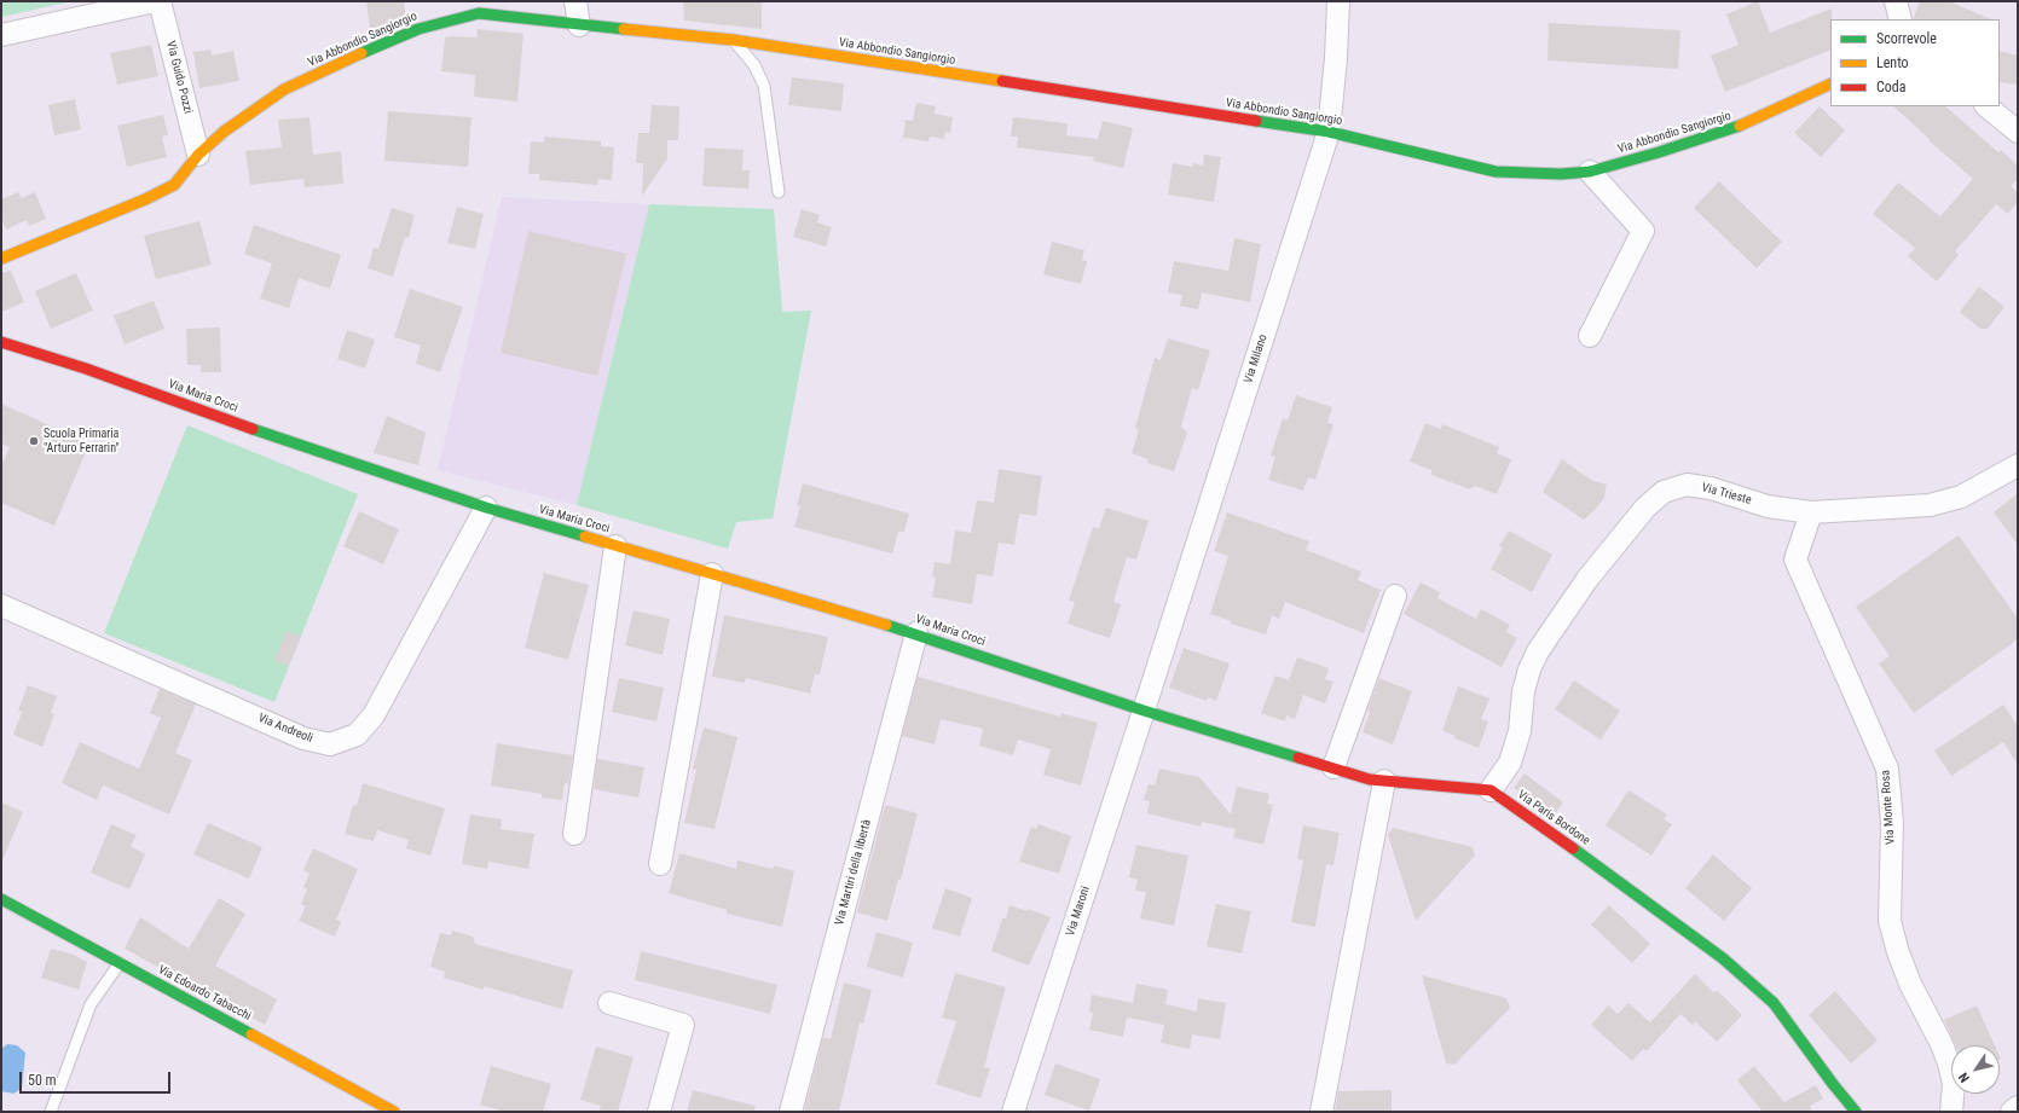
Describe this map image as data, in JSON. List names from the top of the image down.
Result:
{
  "streets": {
    "street": [
      "Via Abbondio Sangiorgio",
      "Via Guido Pozzi",
      "Via Milano",
      "Via Maria Croci",
      "Via Trieste",
      "Via Andreoli",
      "Via Monte Rosa",
      "Via Paris Bordone",
      "Via Martiri della libertà",
      "Via Maroni",
      "Via Edoardo Tabacchi"
    ]
  },
  "crossings": [
    ["Via Abbondio Sangiorgio", "Via Guido Pozzi"],
    ["Via Abbondio Sangiorgio", "Via Milano"],
    ["Via Milano", "Via Maria Croci"],
    ["Via Milano", "Via Paris Bordone"],
    ["Via Milano", "Via Maroni"],
    ["Via Maria Croci", "Via Andreoli"],
    ["Via Maria Croci", "Via Paris Bordone"],
    ["Via Maria Croci", "Via Martiri della libertà"],
    ["Via Maria Croci", "Via Maroni"],
    ["Via Trieste", "Via Monte Rosa"],
    ["Via Trieste", "Via Paris Bordone"],
    ["Via Paris Bordone", "Via Maroni"]
  ],
  "places": ["Scuola Primaria \"Arturo Ferrarin\""],
  "legend": ["Scorrevole", "Lento", "Coda"],
  "scale_bar": "50 m",
  "north": "bottom left"
}
